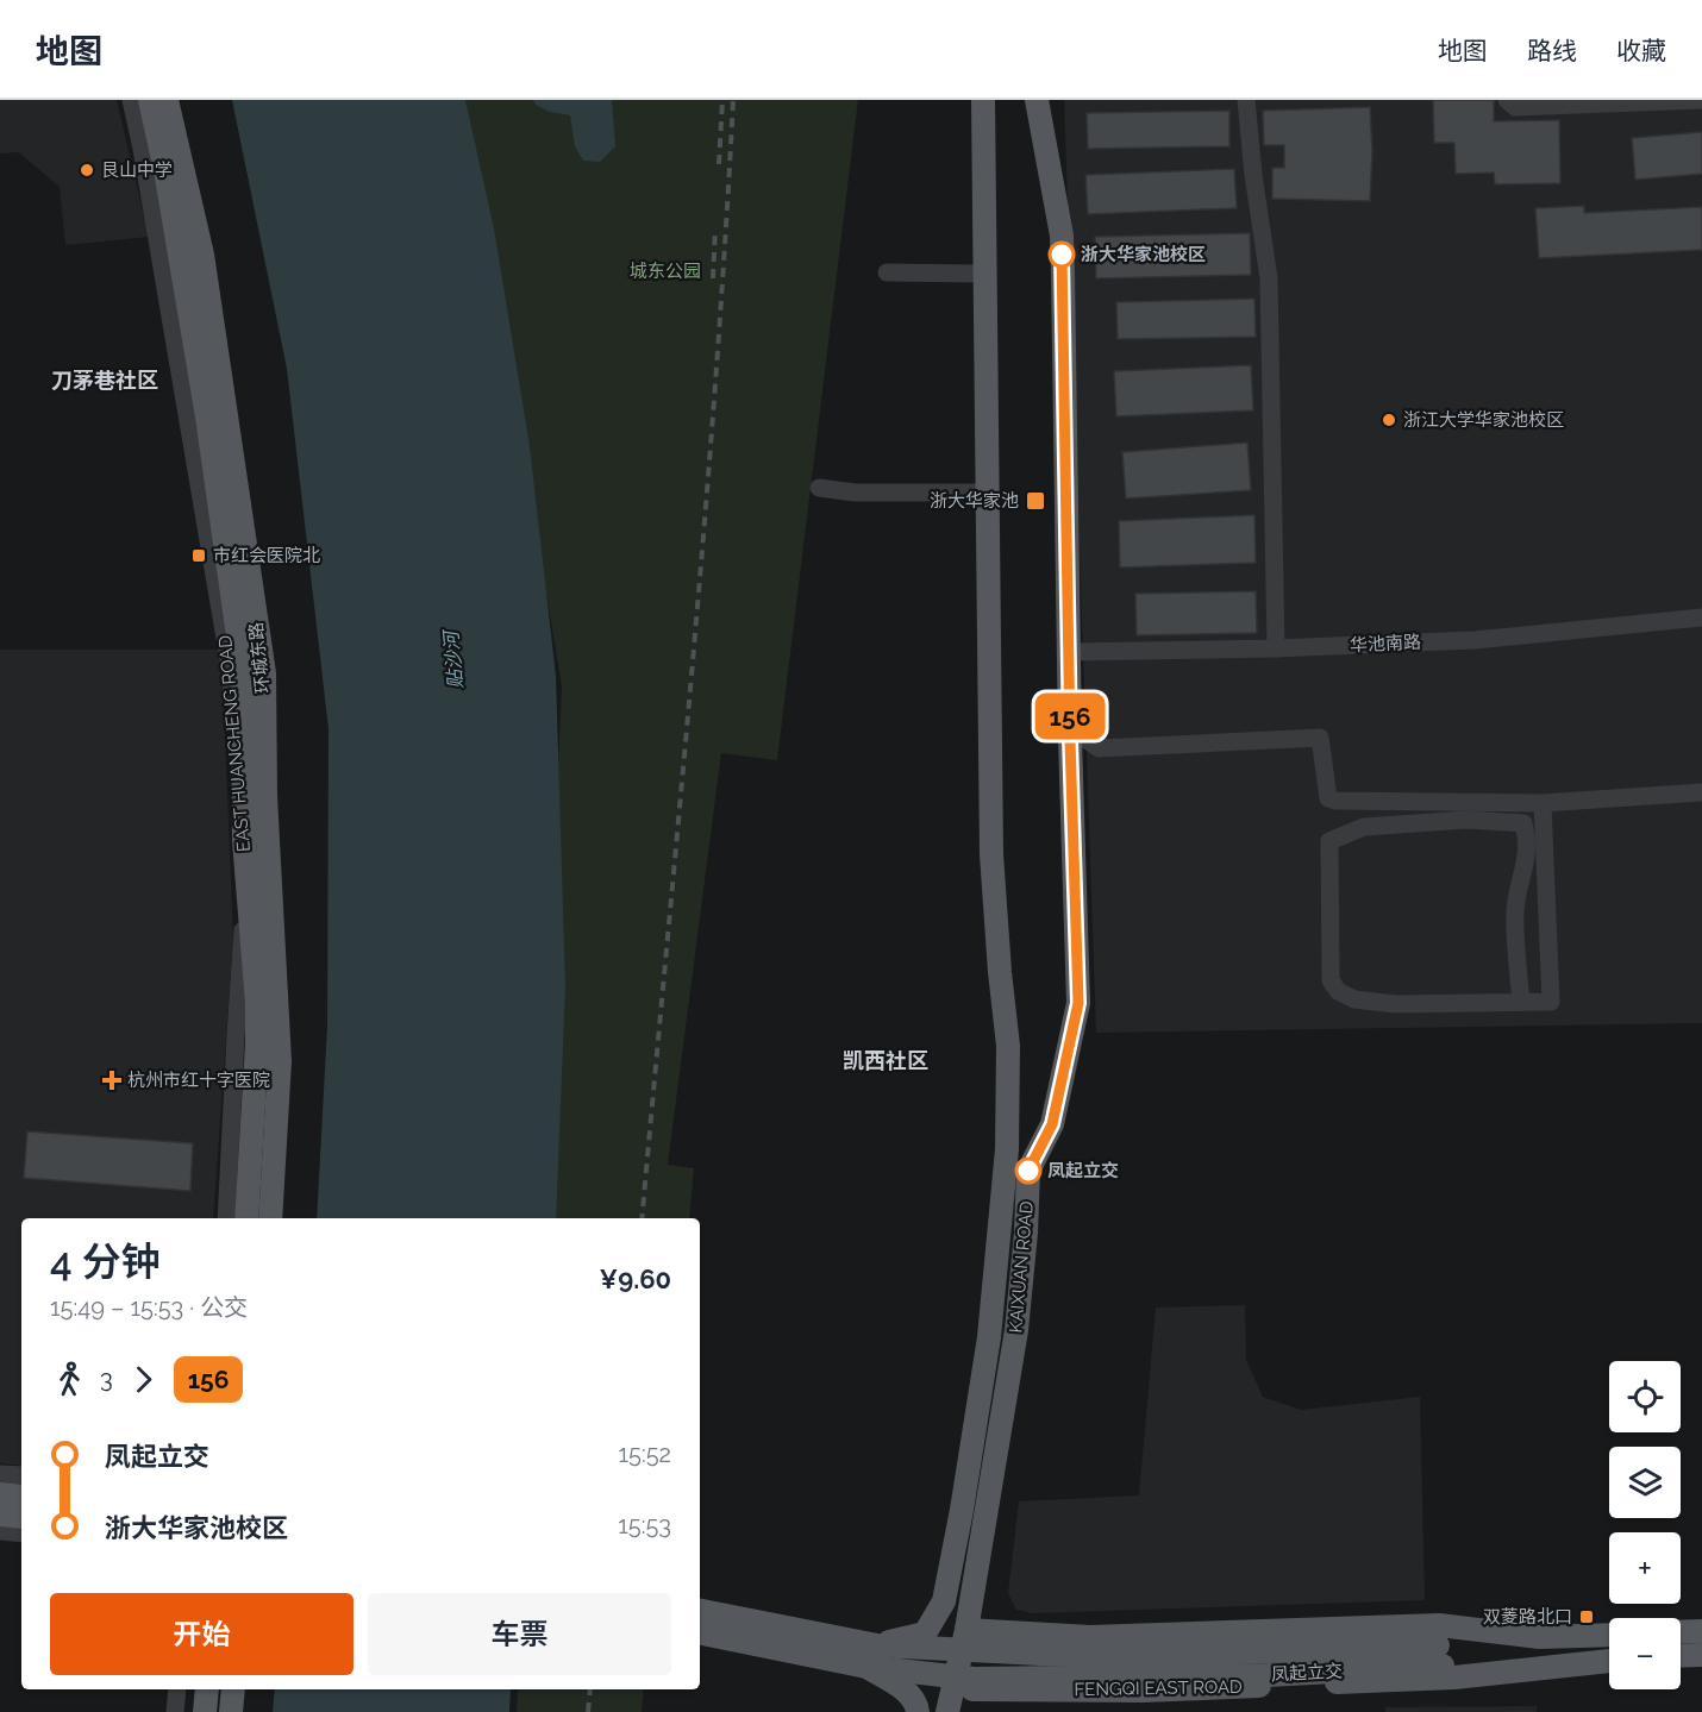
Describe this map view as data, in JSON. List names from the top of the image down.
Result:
{
  "streets": {
    "main road": [
      "环城东路",
      "KAIXUAN ROAD",
      "凤起立交",
      "FENGQI EAST ROAD"
    ],
    "street": ["华池南路", "EAST HUANCHENG ROAD"]
  },
  "crossings": [
    ["华池南路", "KAIXUAN ROAD"],
    ["环城东路", "EAST HUANCHENG ROAD"],
    ["KAIXUAN ROAD", "FENGQI EAST ROAD"]
  ],
  "districts": ["刀茅巷社区", "凯西社区"],
  "water": ["贴沙河"],
  "parks": ["城东公园"],
  "places": {
    "other": [
      "艮山中学",
      "浙大华家池校区",
      "浙江大学华家池校区",
      "凤起立交"
    ],
    "transit": ["浙大华家池", "市红会医院北", "双菱路北口"],
    "health": ["杭州市红十字医院"]
  },
  "lines": ["bus line 156"],
  "page": {
    "header": "地图",
    "nav": ["地图", "路线", "收藏"],
    "on_map": "156",
    "heading": ["4 分钟", "15:49 – 15:53 · 公交", "¥9.60"],
    "legs": ["3", "156"],
    "map_buttons": ["+", "−"],
    "list": [
      {
        "name": "凤起立交",
        "value": "15:52"
      },
      {
        "name": "浙大华家池校区",
        "value": "15:53"
      }
    ],
    "buttons": ["开始", "车票"]
  }
}
